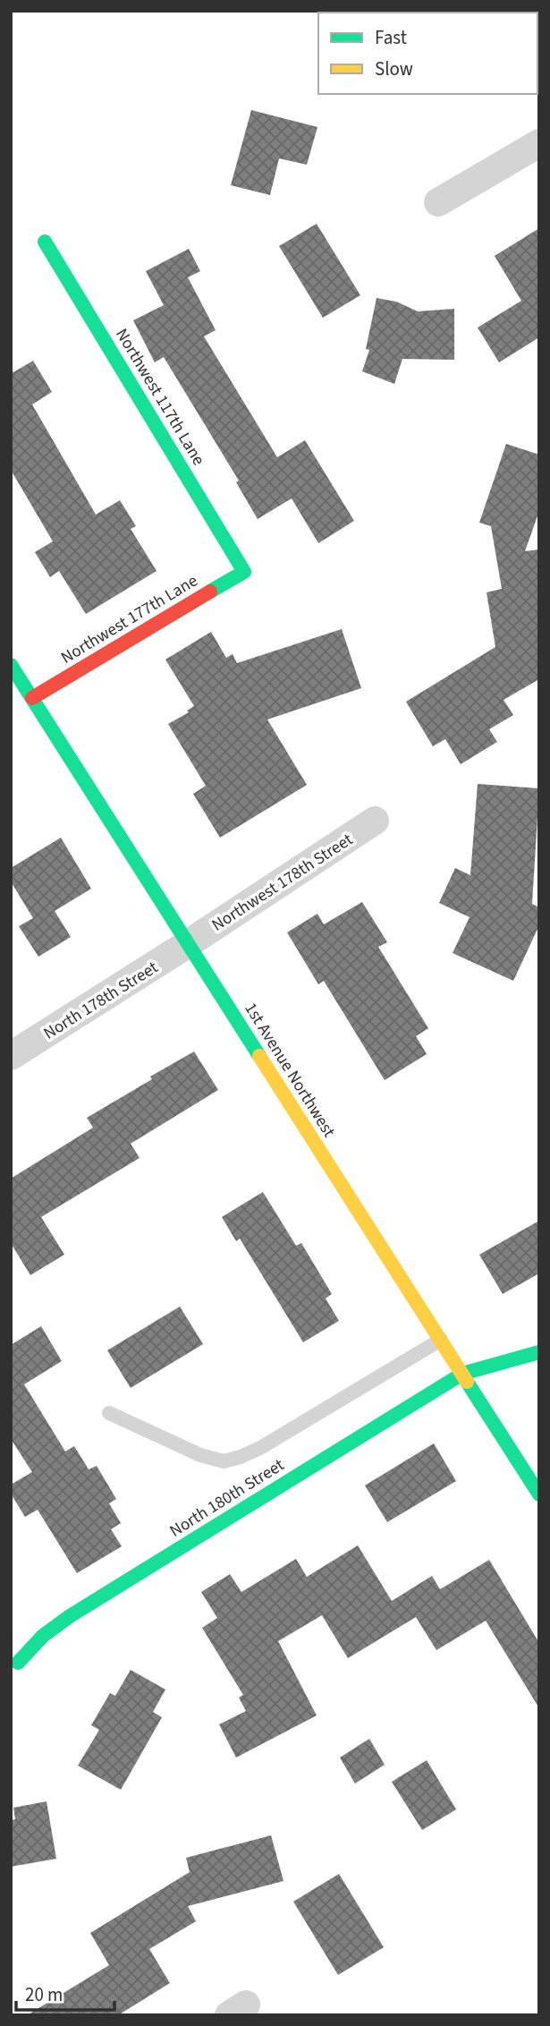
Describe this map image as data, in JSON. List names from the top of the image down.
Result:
{
  "streets": {
    "street": [
      "Northwest 117th Lane",
      "Northwest 177th Lane",
      "Northwest 178th Street",
      "North 178th Street",
      "1st Avenue Northwest",
      "North 180th Street"
    ]
  },
  "crossings": [
    ["Northwest 117th Lane", "Northwest 177th Lane"],
    ["Northwest 177th Lane", "1st Avenue Northwest"],
    ["Northwest 178th Street", "North 178th Street"],
    ["Northwest 178th Street", "1st Avenue Northwest"],
    ["North 178th Street", "1st Avenue Northwest"],
    ["1st Avenue Northwest", "North 180th Street"]
  ],
  "legend": ["Fast", "Slow"],
  "scale_bar": "20 m"
}
